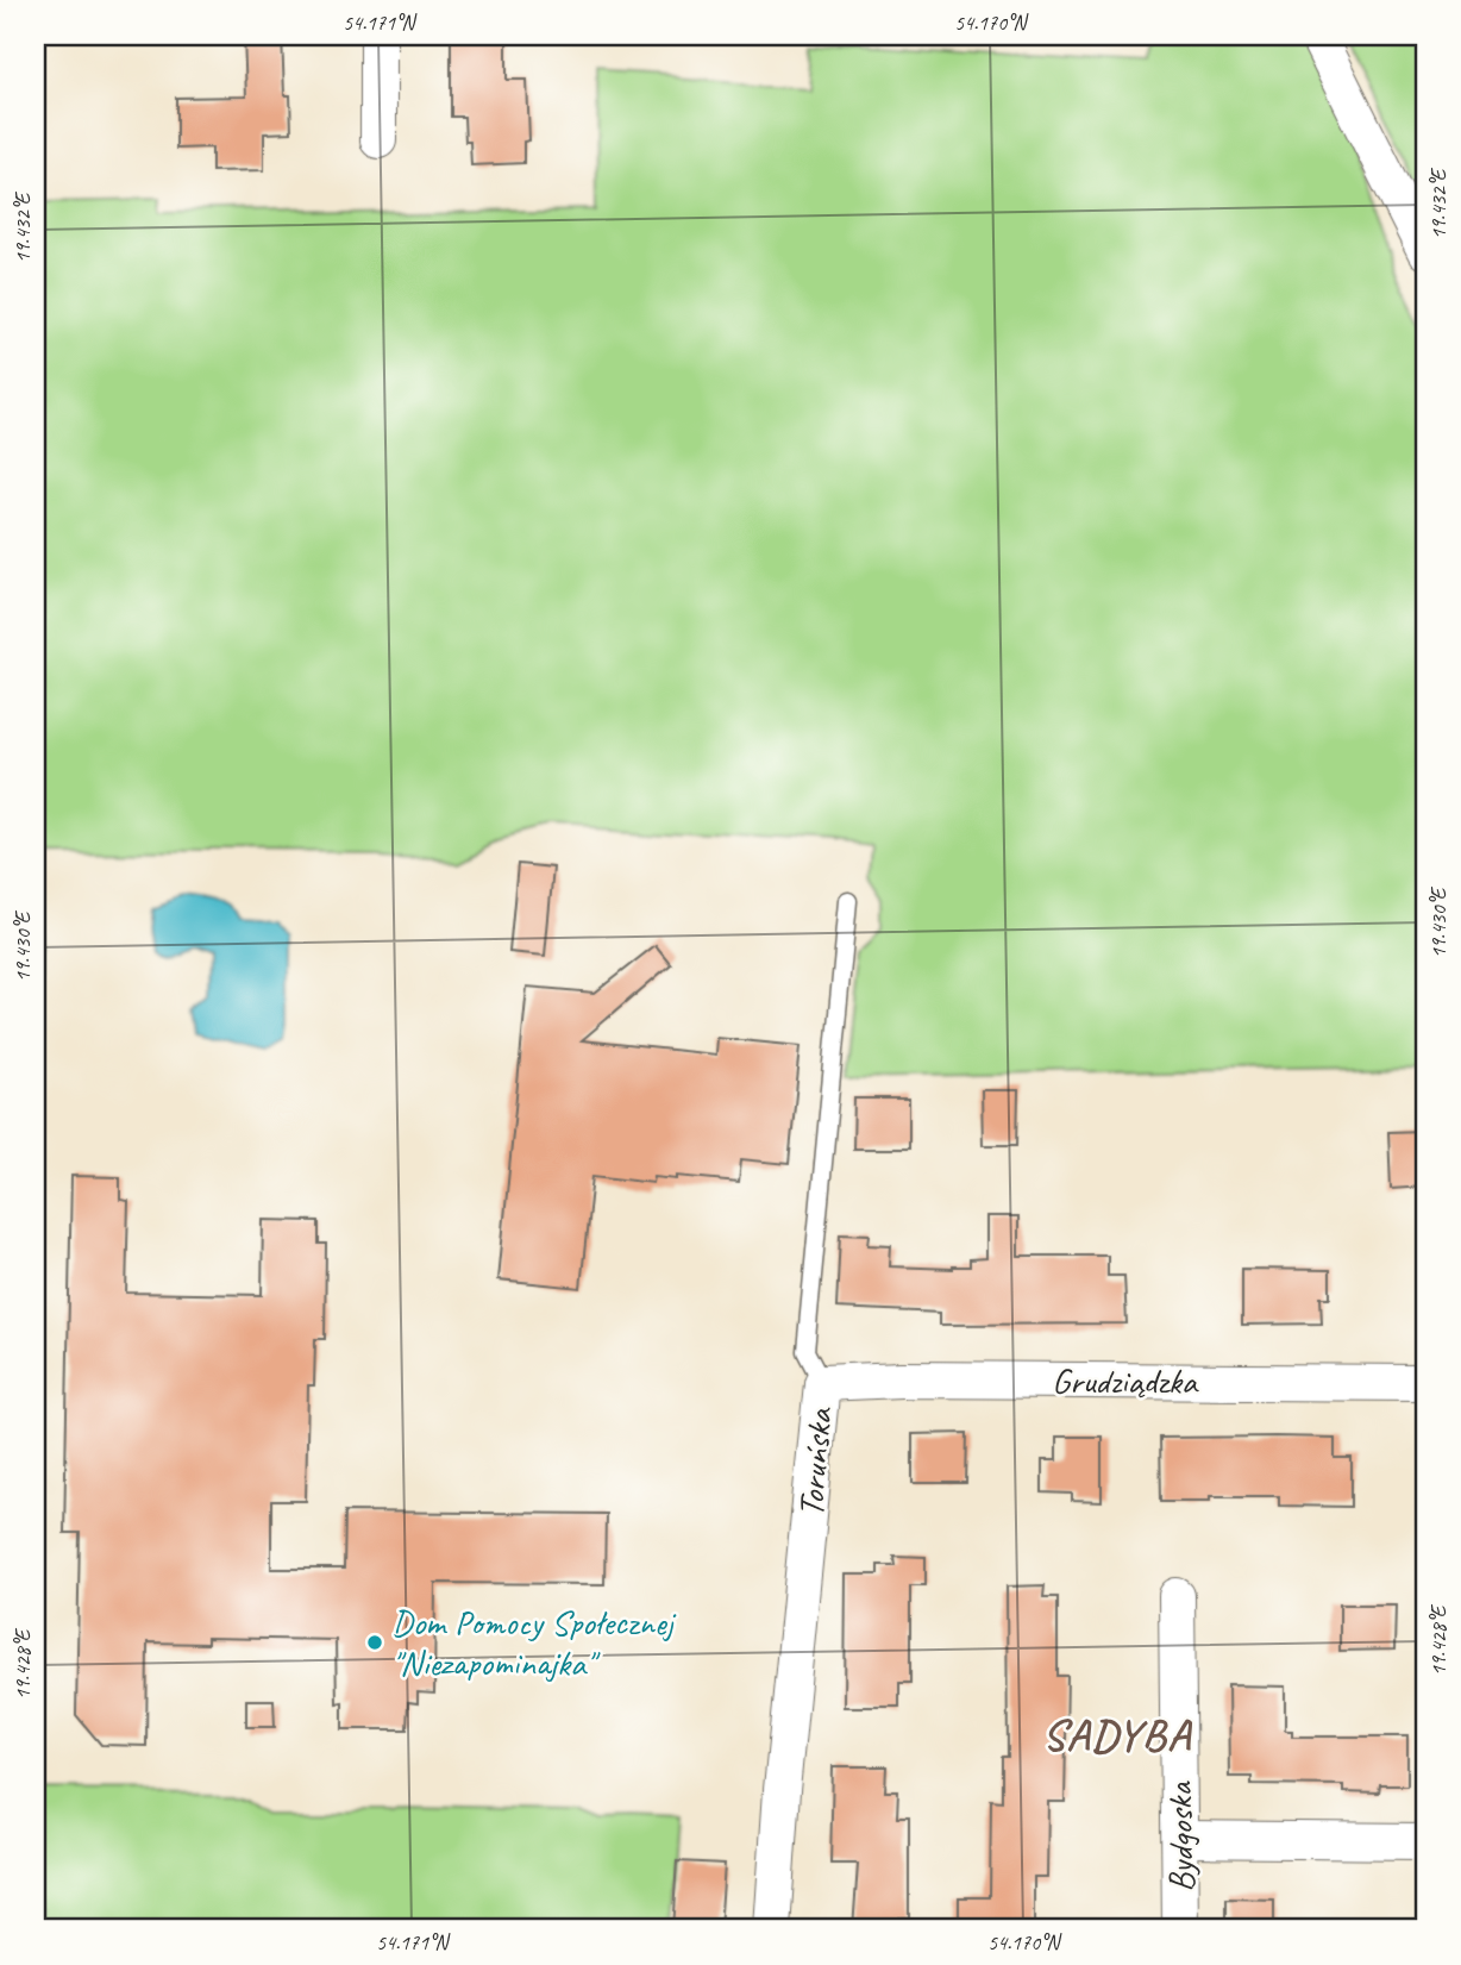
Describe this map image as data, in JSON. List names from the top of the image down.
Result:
{
  "streets": {
    "street": ["Grudziądzka", "Toruńska", "Bydgoska"]
  },
  "crossings": [
    ["Grudziądzka", "Toruńska"]
  ],
  "districts": ["SADYBA"],
  "places": ["Dom Pomocy Społecznej \"Niezapominajka\""],
  "coordinates": [
    "54.171°N",
    "54.170°N",
    "19.432°E",
    "19.430°E",
    "19.428°E"
  ]
}
